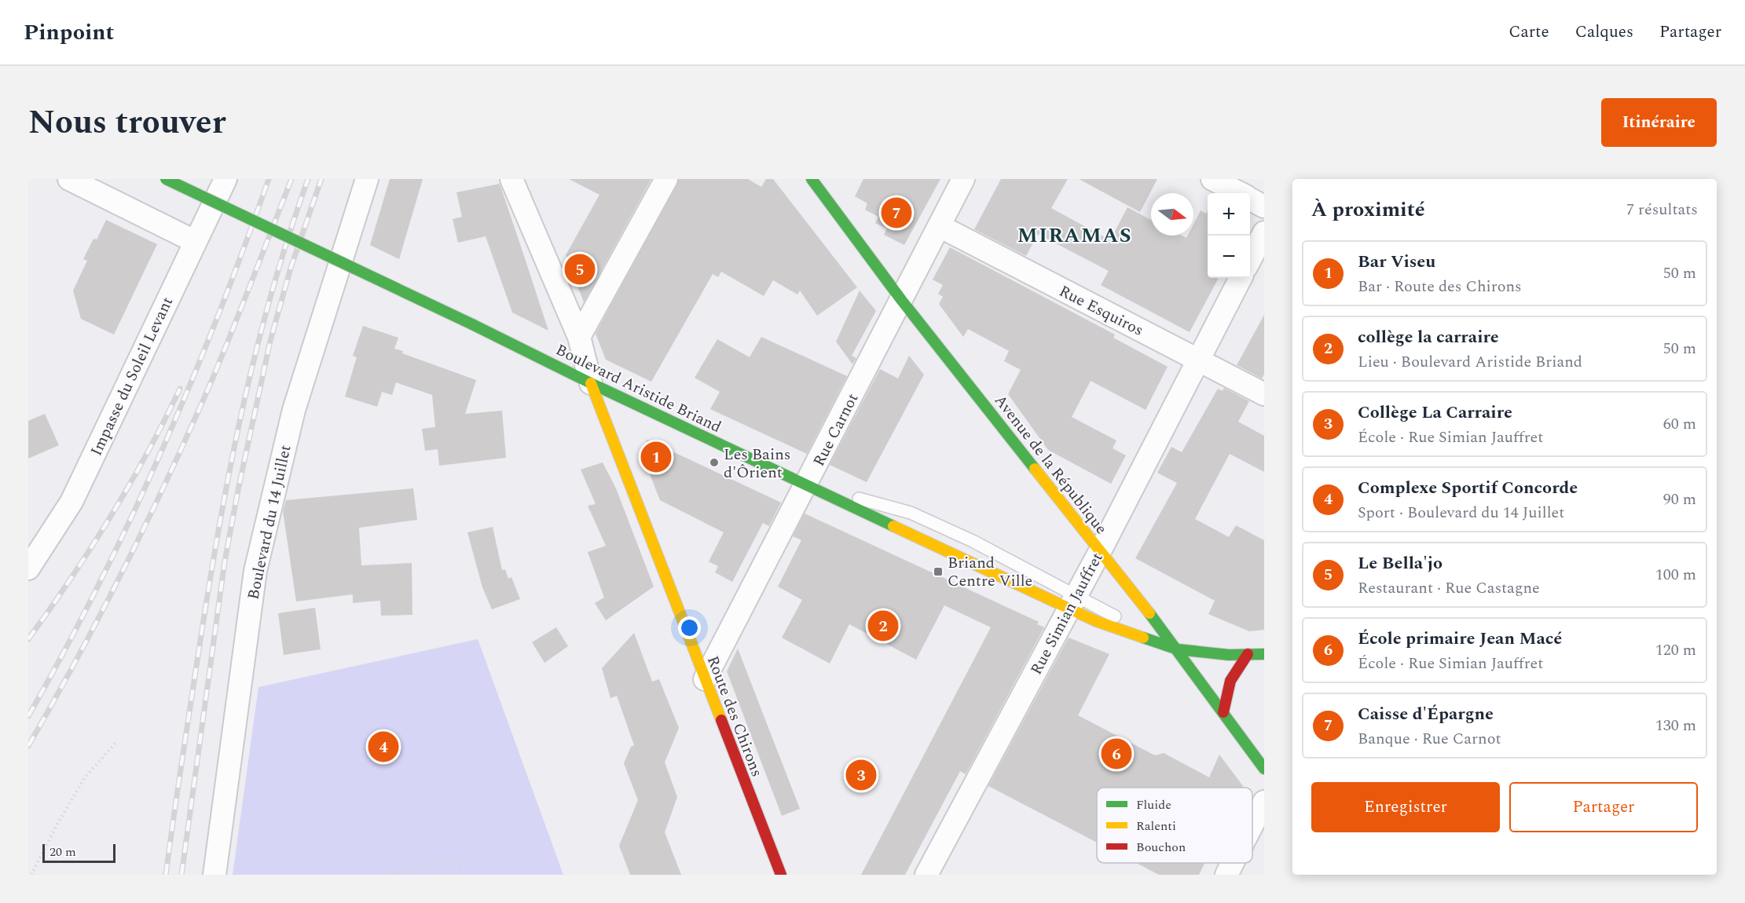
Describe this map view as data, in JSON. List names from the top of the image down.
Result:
{
  "streets": {
    "street": [
      "Rue Esquiros",
      "Impasse du Soleil Levant",
      "Boulevard Aristide Briand",
      "Rue Carnot",
      "Avenue de la République",
      "Boulevard du 14 Juillet",
      "Rue Simian Jauffret",
      "Route des Chirons"
    ]
  },
  "crossings": [
    ["Rue Esquiros", "Rue Carnot"],
    ["Rue Esquiros", "Rue Simian Jauffret"],
    ["Boulevard Aristide Briand", "Rue Carnot"],
    ["Boulevard Aristide Briand", "Rue Simian Jauffret"],
    ["Boulevard Aristide Briand", "Route des Chirons"],
    ["Rue Carnot", "Avenue de la République"],
    ["Rue Carnot", "Route des Chirons"],
    ["Avenue de la République", "Rue Simian Jauffret"]
  ],
  "districts": ["MIRAMAS"],
  "places": {
    "other": ["Les Bains d'Ôrient"],
    "transit": ["Briand Centre Ville"]
  },
  "legend": ["Fluide", "Ralenti", "Bouchon"],
  "scale_bar": "20 m",
  "north": "right",
  "page": {
    "header": "Pinpoint",
    "nav": ["Carte", "Calques", "Partager"],
    "title": "Nous trouver",
    "buttons": [
      "Itinéraire",
      ["Enregistrer", "Partager"]
    ],
    "heading": ["À proximité", "7 résultats"],
    "map_buttons": ["+", "−"],
    "pins": [
      "7",
      "5",
      "1",
      "2",
      "4",
      "6",
      "3"
    ],
    "list": [
      {
        "mark": "1",
        "name": "Bar Viseu",
        "note": "Bar · Route des Chirons",
        "value": "50 m"
      },
      {
        "mark": "2",
        "name": "collège la carraire",
        "note": "Lieu · Boulevard Aristide Briand",
        "value": "50 m"
      },
      {
        "mark": "3",
        "name": "Collège La Carraire",
        "note": "École · Rue Simian Jauffret",
        "value": "60 m"
      },
      {
        "mark": "4",
        "name": "Complexe Sportif Concorde",
        "note": "Sport · Boulevard du 14 Juillet",
        "value": "90 m"
      },
      {
        "mark": "5",
        "name": "Le Bella'jo",
        "note": "Restaurant · Rue Castagne",
        "value": "100 m"
      },
      {
        "mark": "6",
        "name": "École primaire Jean Macé",
        "note": "École · Rue Simian Jauffret",
        "value": "120 m"
      },
      {
        "mark": "7",
        "name": "Caisse d'Épargne",
        "note": "Banque · Rue Carnot",
        "value": "130 m"
      }
    ],
    "scale": "20 m"
  }
}
